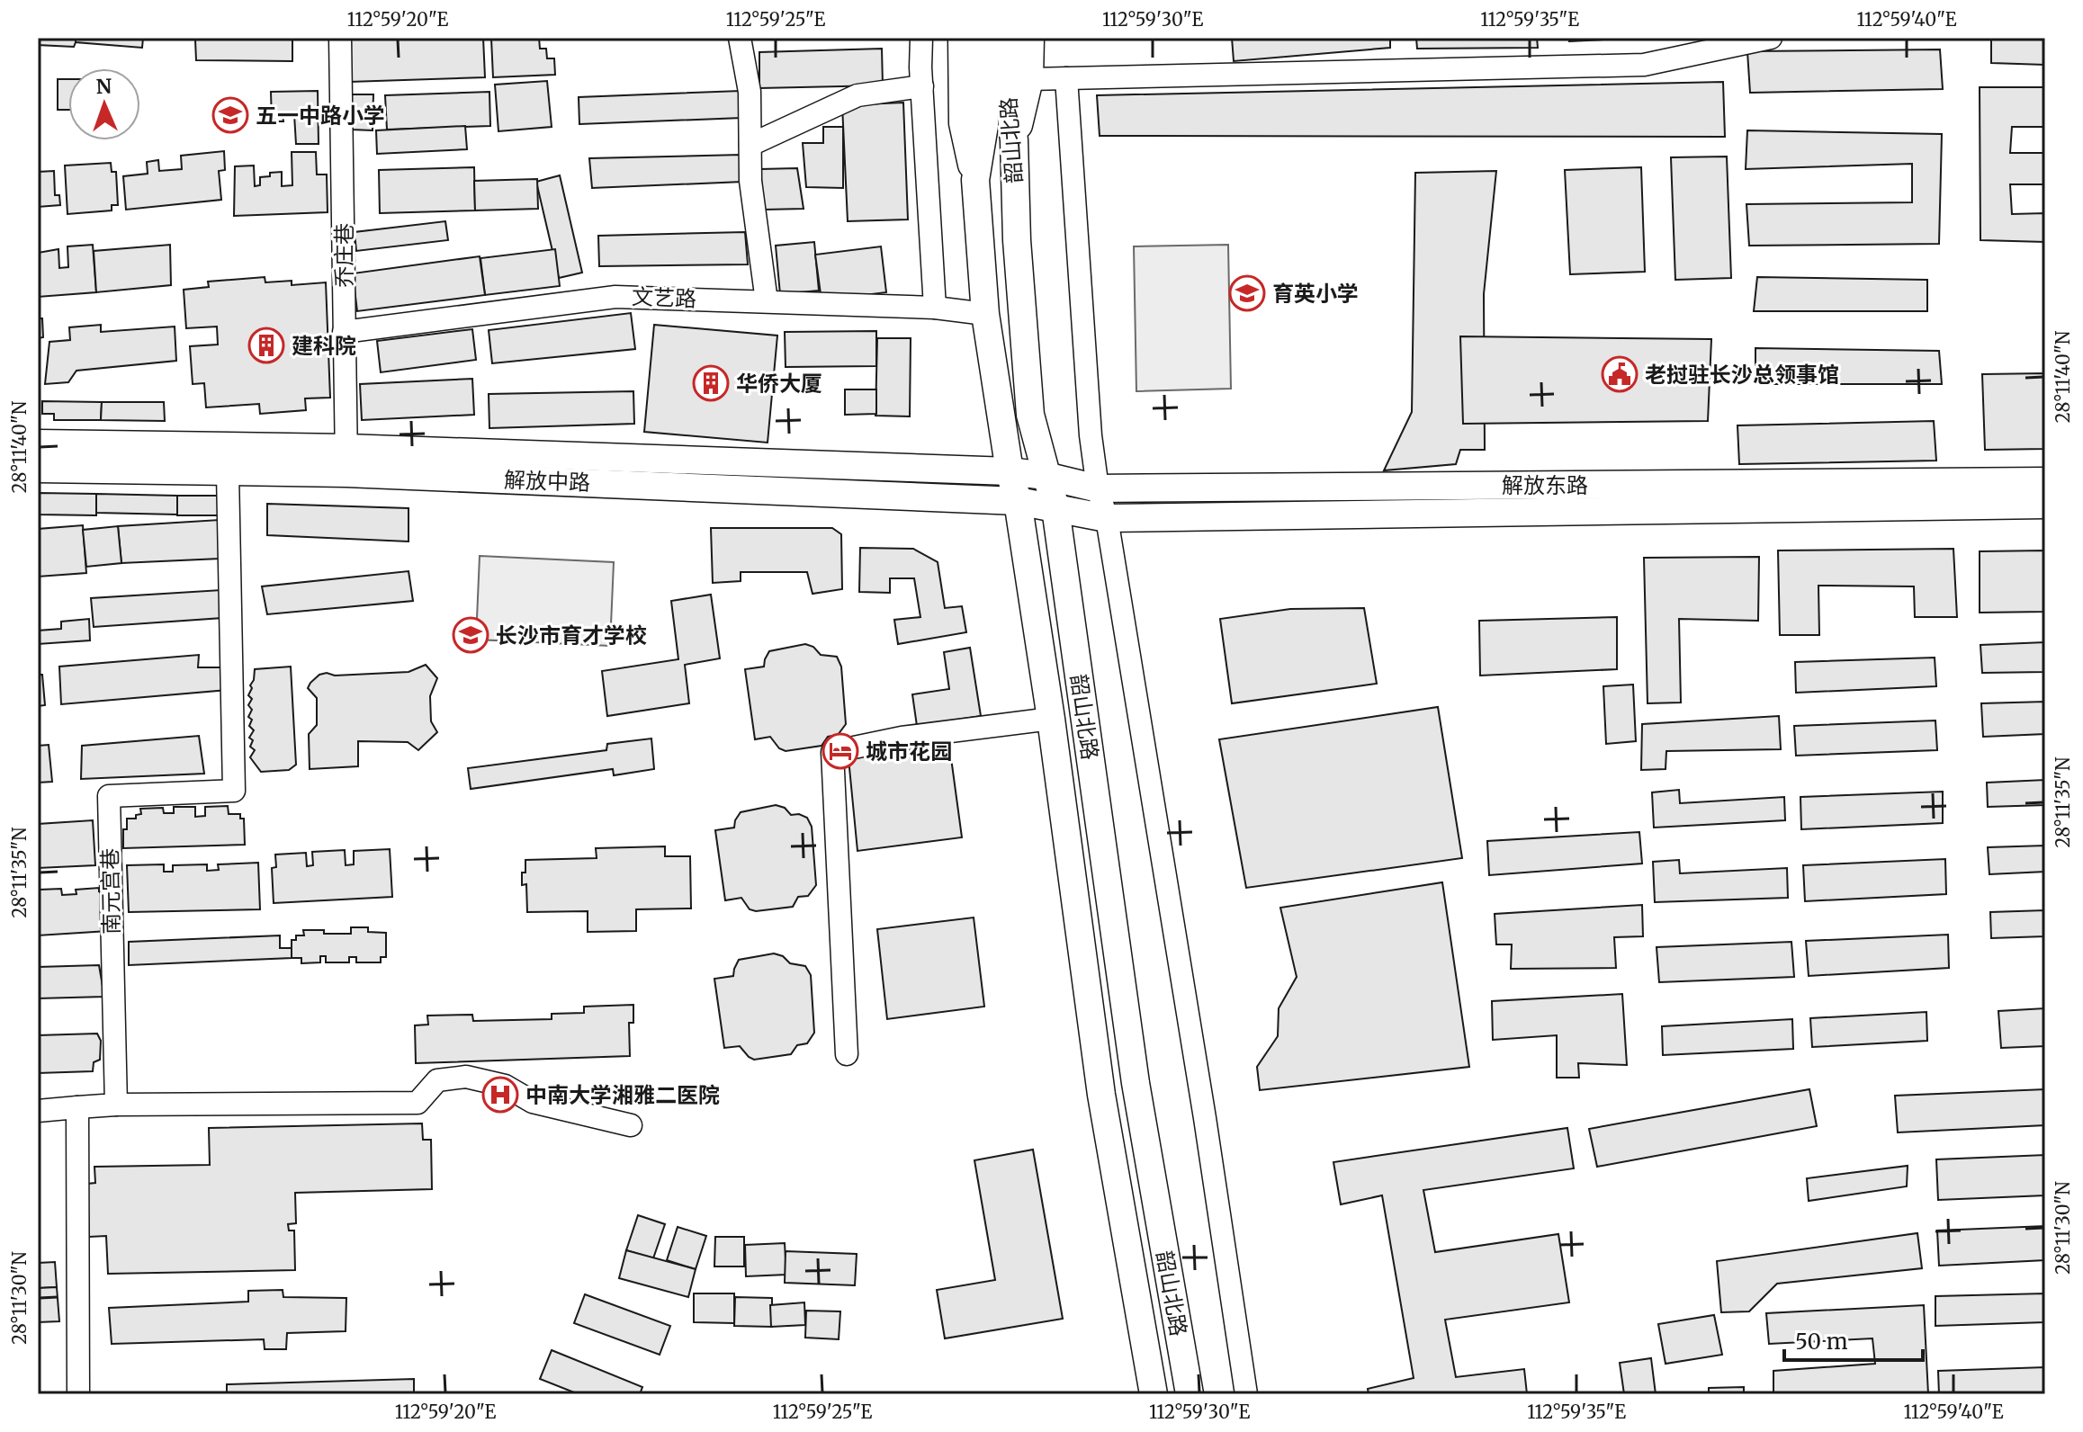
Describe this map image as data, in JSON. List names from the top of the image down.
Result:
{
  "streets": {
    "main road": ["韶山北路", "解放中路", "解放东路"],
    "street": ["乔庄巷", "文艺路", "南元宫巷"]
  },
  "crossings": [
    ["韶山北路", "文艺路"],
    ["韶山北路", "解放中路"],
    ["韶山北路", "解放东路"],
    ["乔庄巷", "文艺路"],
    ["乔庄巷", "解放中路"],
    ["解放中路", "解放东路"],
    ["解放中路", "南元宫巷"]
  ],
  "places": {
    "school or university": ["五一中路小学", "育英小学", "长沙市育才学校"],
    "building": ["建科院", "华侨大厦"],
    "public building": ["老挝驻长沙总领事馆"],
    "hotel": ["城市花园"],
    "hospital": ["中南大学湘雅二医院"]
  },
  "scale_bar": "50 m",
  "north": "top",
  "coordinates": [
    "112°59'20\"E",
    "112°59'25\"E",
    "112°59'30\"E",
    "112°59'35\"E",
    "112°59'40\"E",
    "28°11'40\"N",
    "28°11'35\"N",
    "28°11'30\"N"
  ]
}
